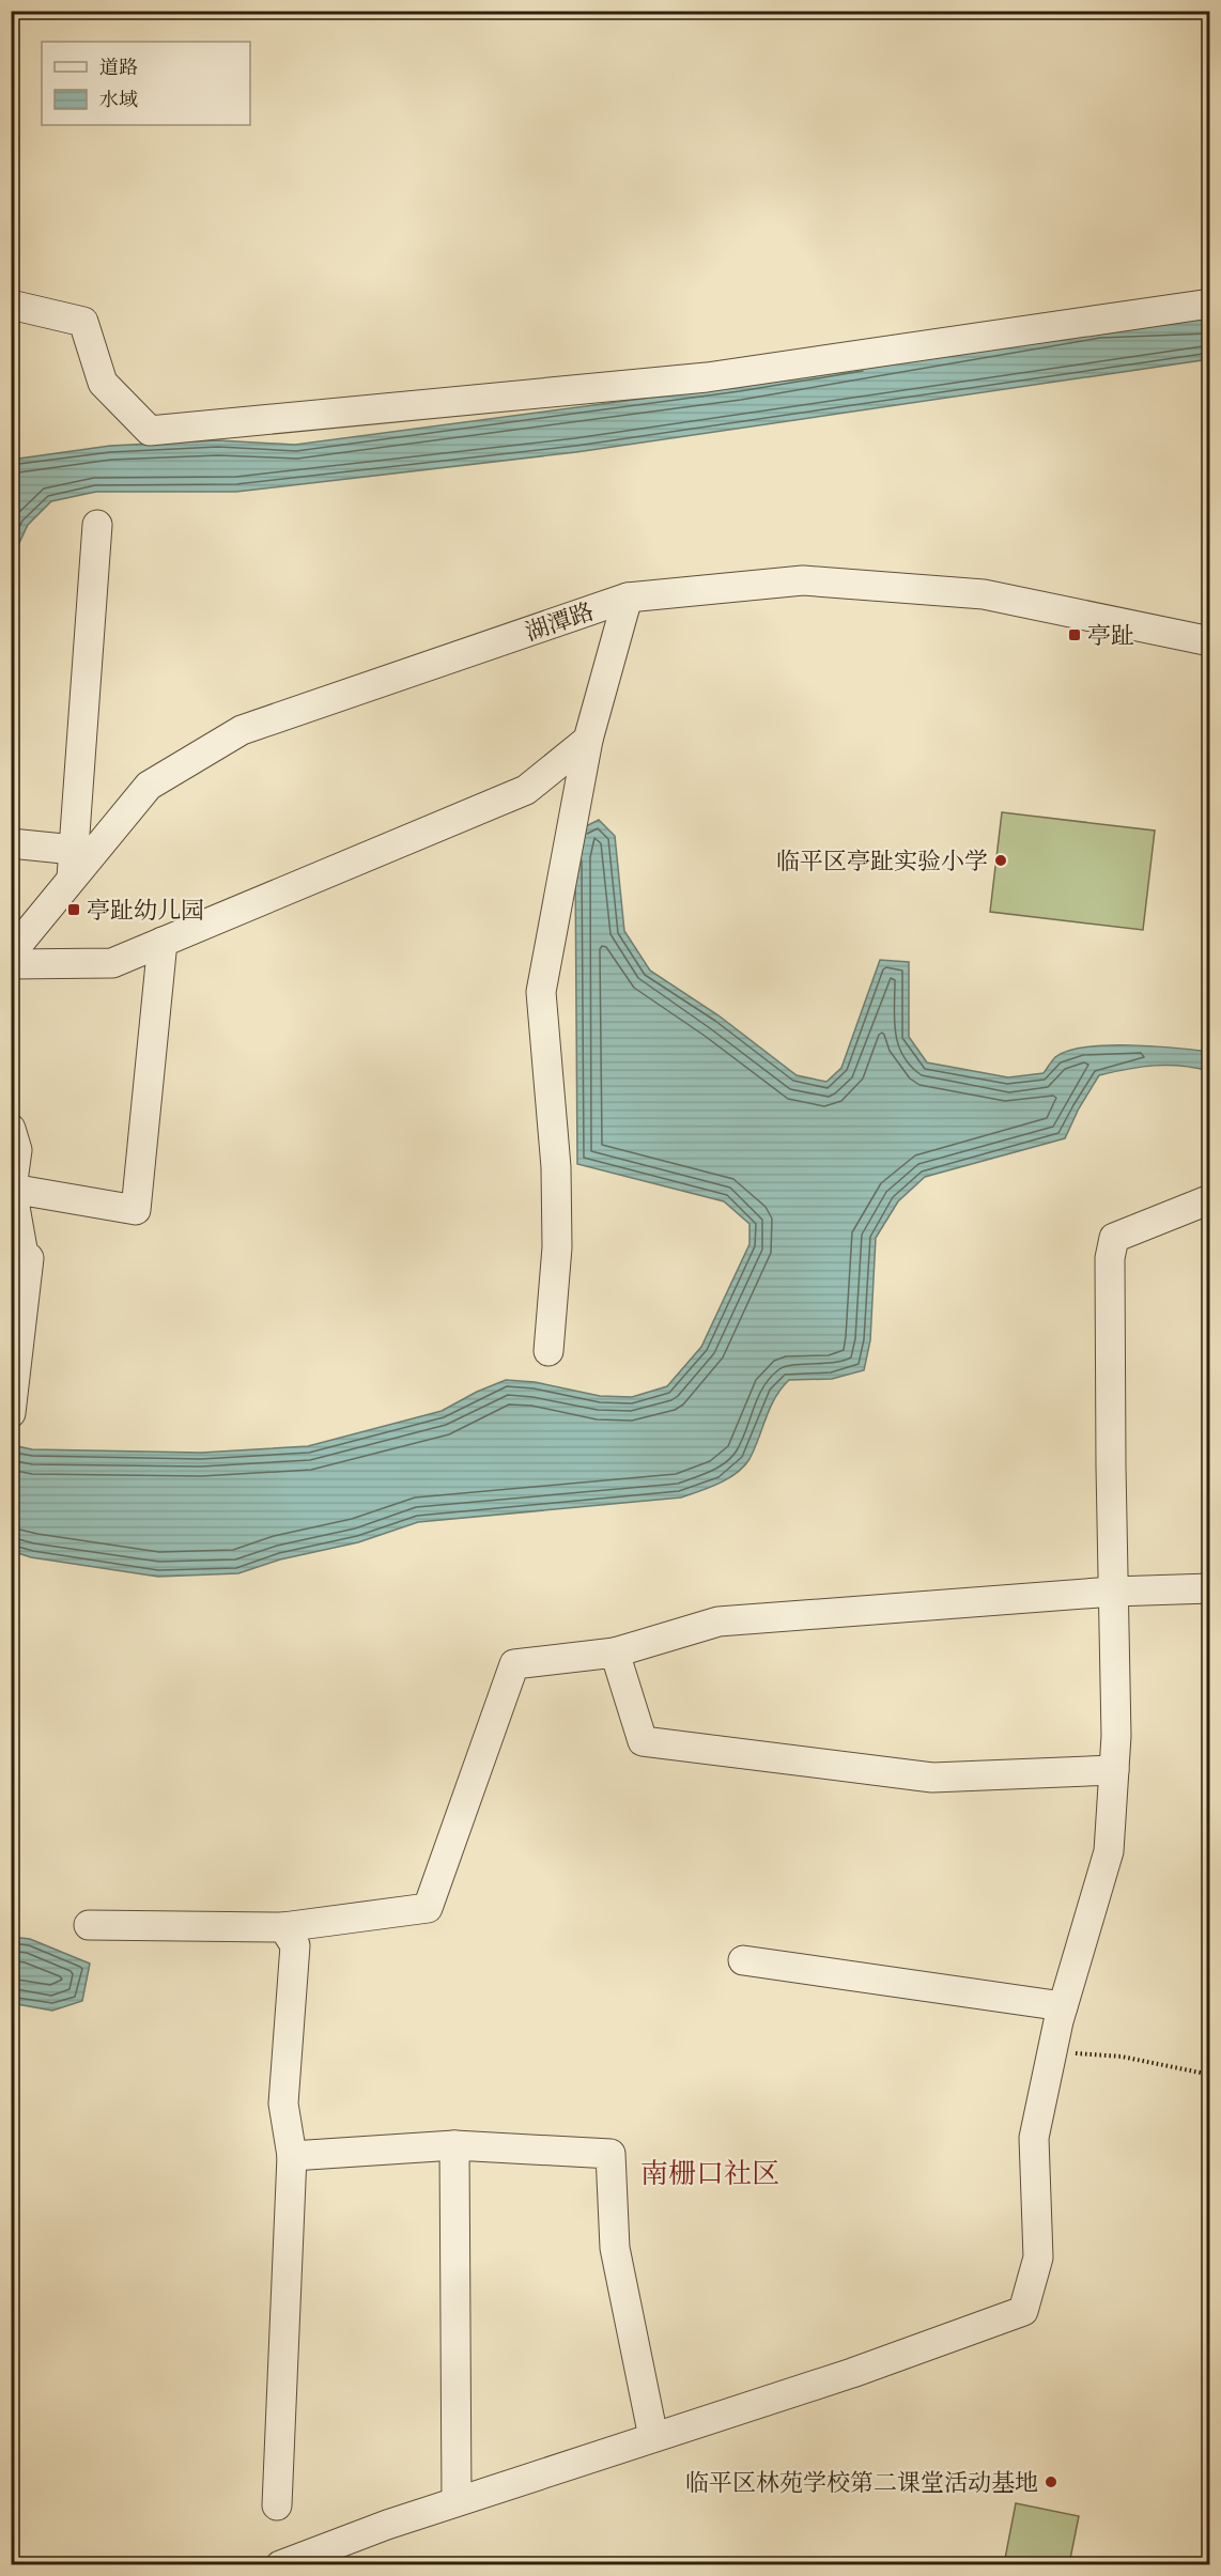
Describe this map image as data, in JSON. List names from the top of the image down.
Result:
{
  "streets": {
    "street": ["湖潭路"]
  },
  "districts": ["南栅口社区"],
  "places": {
    "transit": ["亭趾", "亭趾幼儿园"],
    "other": ["临平区亭趾实验小学", "临平区林苑学校第二课堂活动基地"]
  },
  "legend": ["道路", "水域"]
}
